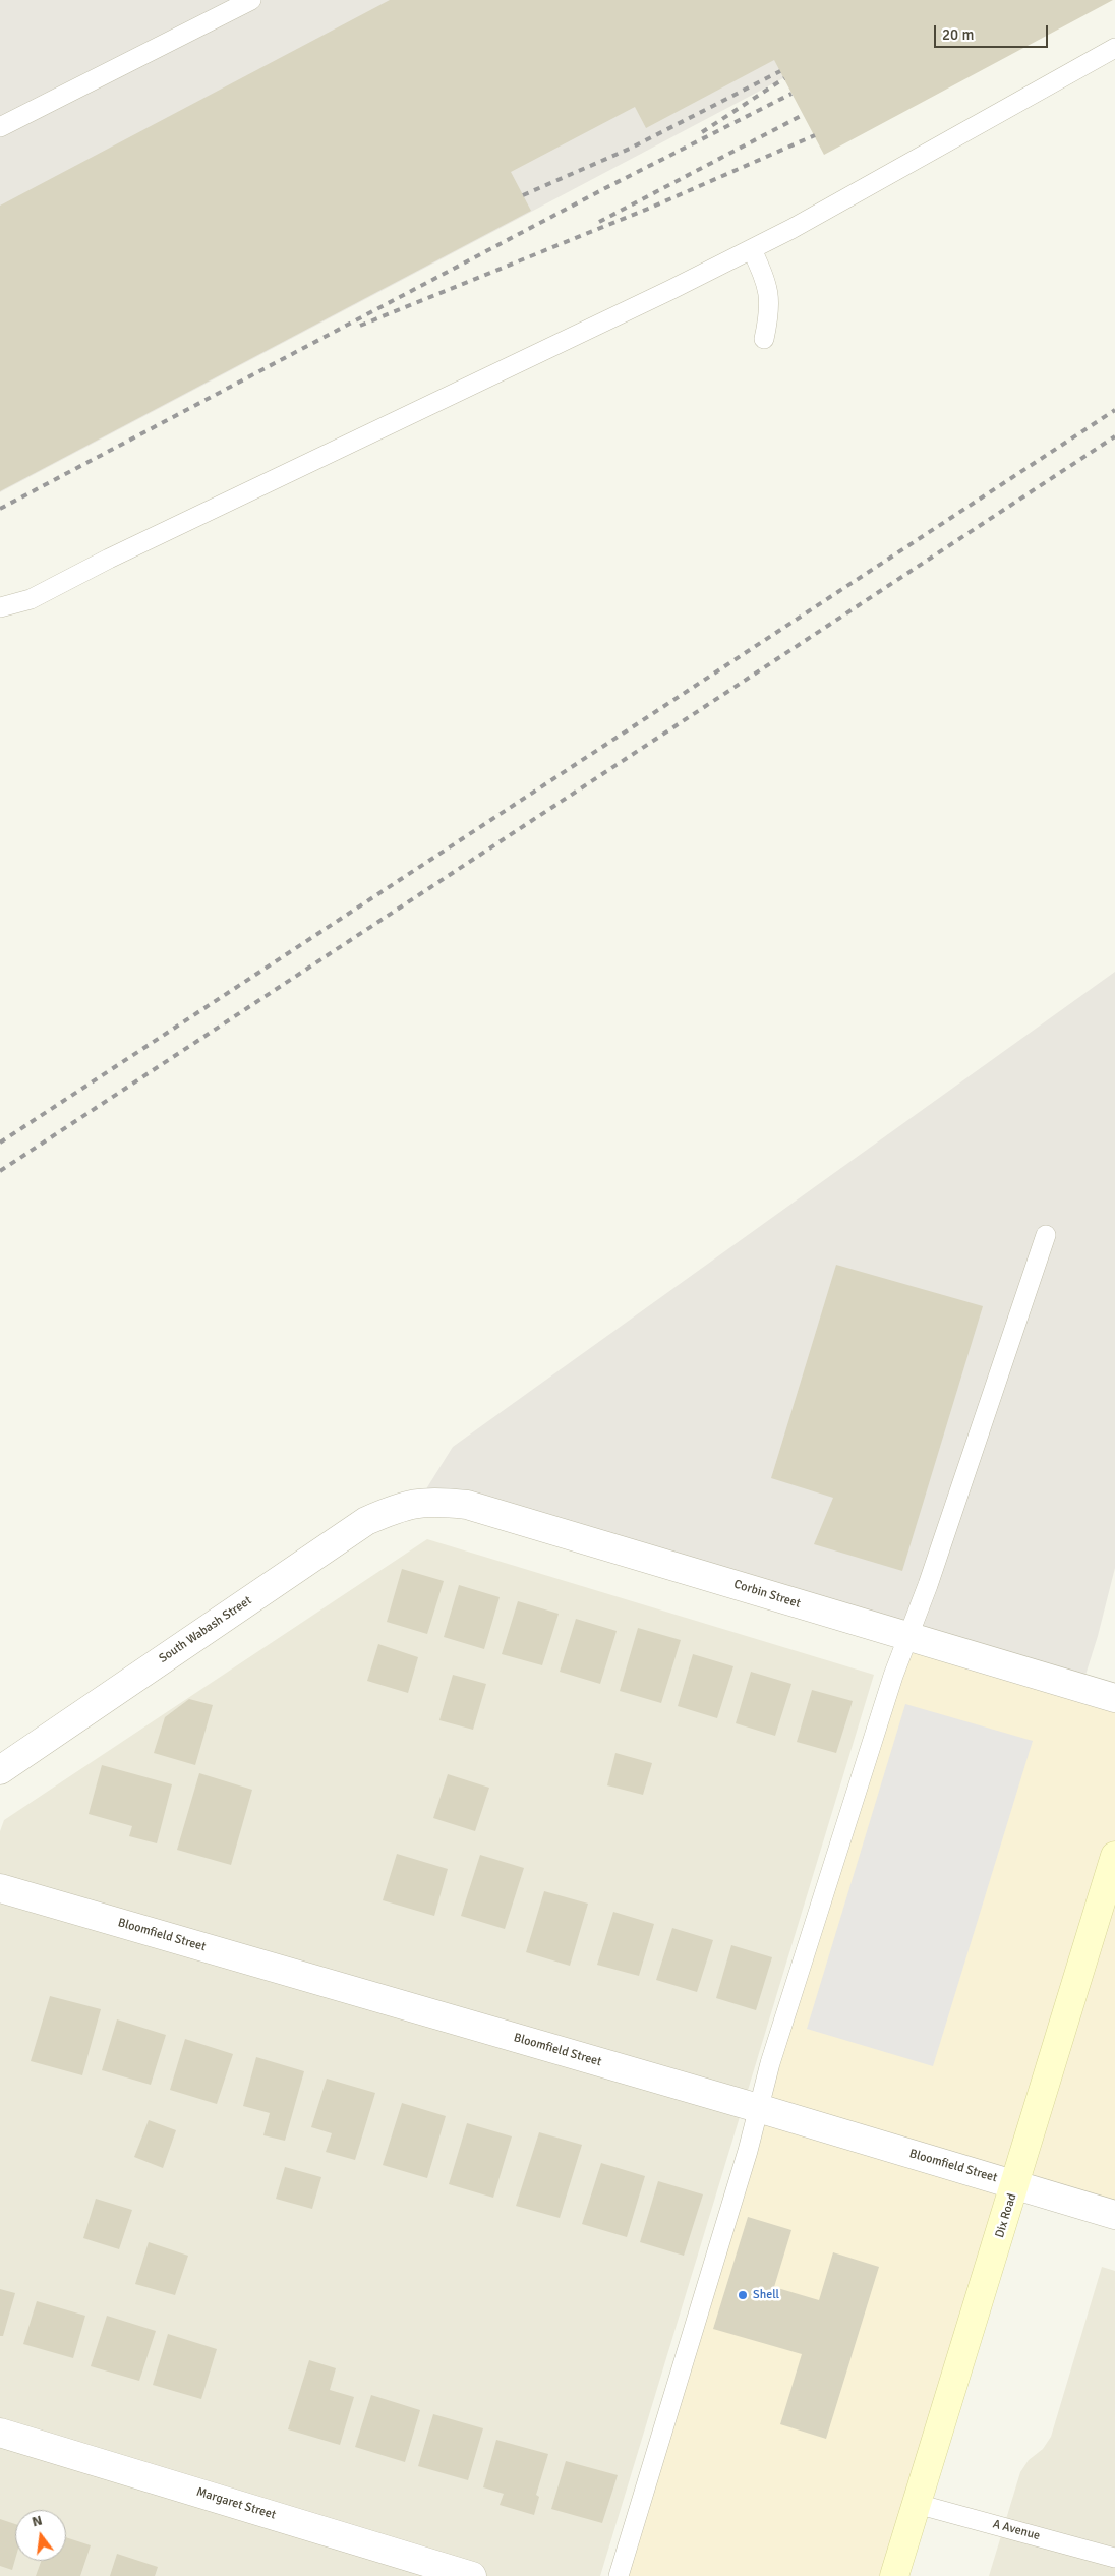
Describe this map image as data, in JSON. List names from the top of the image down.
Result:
{
  "streets": {
    "main road": ["Dix Road"],
    "street": [
      "Corbin Street",
      "South Wabash Street",
      "Bloomfield Street",
      "Margaret Street"
    ],
    "lane": ["A Avenue"]
  },
  "crossings": [
    ["Corbin Street", "South Wabash Street"],
    ["Bloomfield Street", "Dix Road"],
    ["Dix Road", "A Avenue"]
  ],
  "places": ["Shell"],
  "scale_bar": "20 m",
  "north": "top"
}
